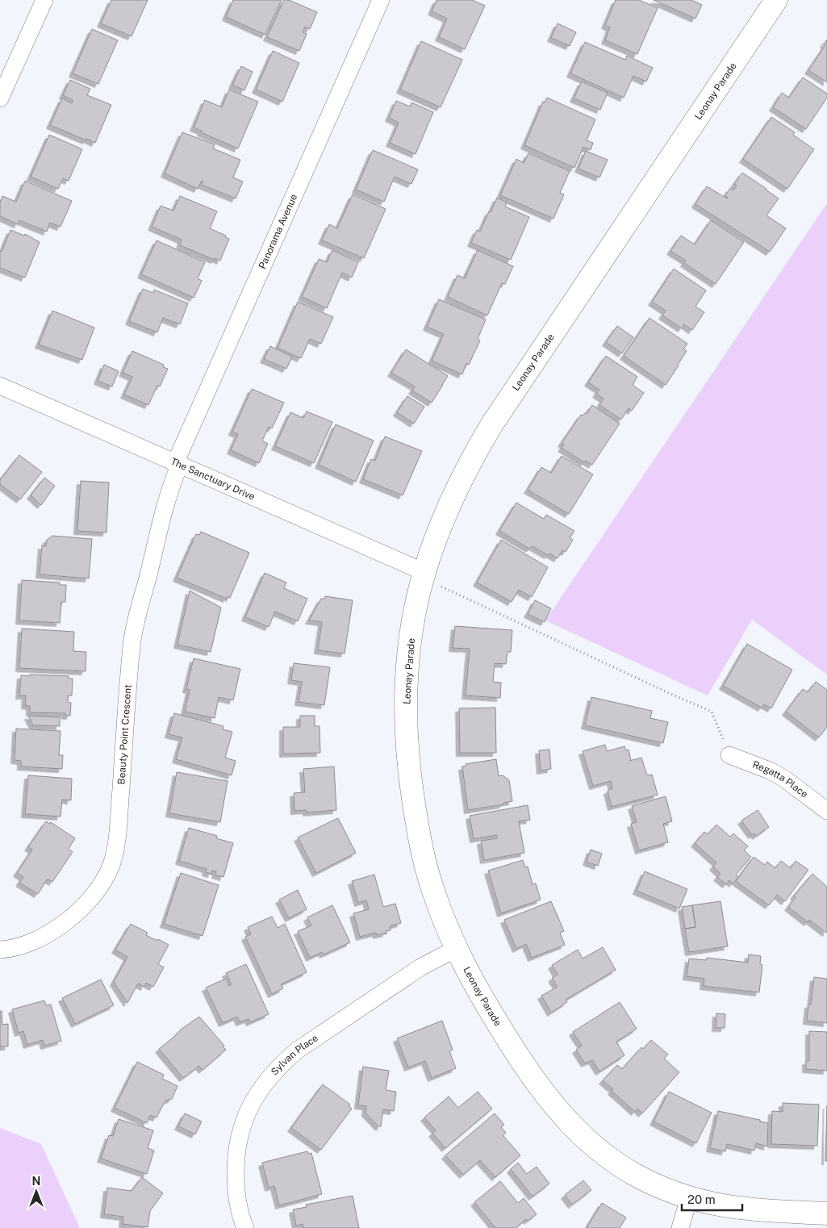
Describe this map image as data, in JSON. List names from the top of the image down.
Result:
{
  "streets": {
    "street": [
      "Leonay Parade",
      "Panorama Avenue",
      "The Sanctuary Drive",
      "Beauty Point Crescent",
      "Regatta Place",
      "Sylvan Place"
    ]
  },
  "crossings": [
    ["Leonay Parade", "The Sanctuary Drive"],
    ["Leonay Parade", "Sylvan Place"],
    ["Panorama Avenue", "The Sanctuary Drive"],
    ["Panorama Avenue", "Beauty Point Crescent"],
    ["The Sanctuary Drive", "Beauty Point Crescent"]
  ],
  "scale_bar": "20 m",
  "north": "top"
}
